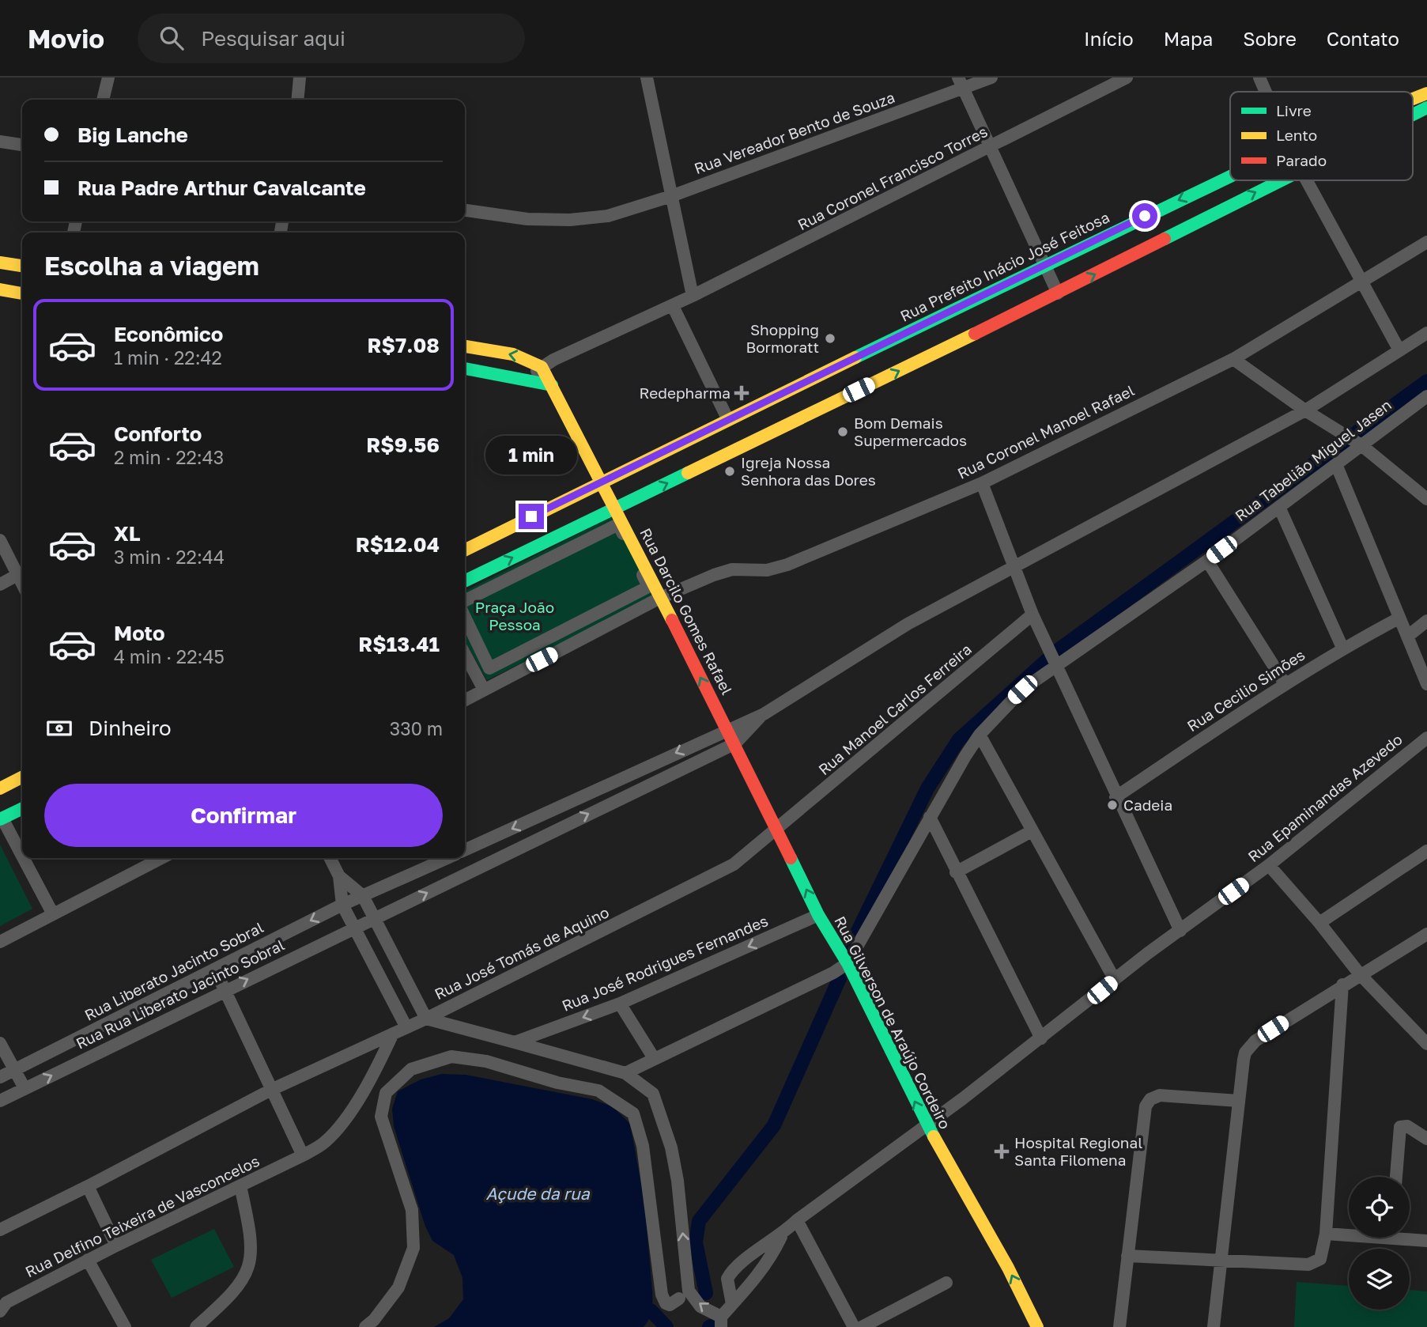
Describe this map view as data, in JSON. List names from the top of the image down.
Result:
{
  "streets": {
    "main road": ["Rua Prefeito Inácio José Feitosa", "Rua Darcilo Gomes Rafael", "Rua Gilverson de Araújo Cordeiro"],
    "street": [
      "Rua Vereador Bento de Souza",
      "Rua Coronel Francisco Torres",
      "Rua Coronel Manoel Rafael",
      "Rua Tabelião Miguel Jasen",
      "Rua Cecilio Simões",
      "Rua Manoel Carlos Ferreira",
      "Rua Epaminandas Azevedo",
      "Rua José Tomás de Aquino",
      "Rua José Rodrigues Fernandes",
      "Rua Liberato Jacinto Sobral",
      "Rua Rua Liberato Jacinto Sobral",
      "Rua Delfino Teixeira de Vasconcelos"
    ]
  },
  "crossings": [
    ["Rua Coronel Francisco Torres", "Rua Darcilo Gomes Rafael"],
    ["Rua Prefeito Inácio José Feitosa", "Rua Darcilo Gomes Rafael"],
    ["Rua Coronel Manoel Rafael", "Rua Darcilo Gomes Rafael"],
    ["Rua Tabelião Miguel Jasen", "Rua Gilverson de Araújo Cordeiro"],
    ["Rua Darcilo Gomes Rafael", "Rua Liberato Jacinto Sobral"],
    ["Rua Darcilo Gomes Rafael", "Rua Gilverson de Araújo Cordeiro"],
    ["Rua Manoel Carlos Ferreira", "Rua José Tomás de Aquino"],
    ["Rua Manoel Carlos Ferreira", "Rua Gilverson de Araújo Cordeiro"],
    ["Rua Epaminandas Azevedo", "Rua Gilverson de Araújo Cordeiro"],
    ["Rua José Tomás de Aquino", "Rua Gilverson de Araújo Cordeiro"],
    ["Rua José Tomás de Aquino", "Rua Delfino Teixeira de Vasconcelos"],
    ["Rua José Rodrigues Fernandes", "Rua Gilverson de Araújo Cordeiro"],
    ["Rua Liberato Jacinto Sobral", "Rua Gilverson de Araújo Cordeiro"],
    ["Rua Rua Liberato Jacinto Sobral", "Rua Gilverson de Araújo Cordeiro"]
  ],
  "one_way": [
    "Rua Darcilo Gomes Rafael",
    "Rua Liberato Jacinto Sobral",
    "Rua Rua Liberato Jacinto Sobral",
    "Rua Gilverson de Araújo Cordeiro"
  ],
  "water": ["Açude da rua"],
  "parks": ["Praça João Pessoa"],
  "places": {
    "other": [
      "Shopping Bormoratt",
      "Bom Demais Supermercados",
      "Igreja Nossa Senhora das Dores",
      "Cadeia"
    ],
    "health": ["Redepharma", "Hospital Regional Santa Filomena"]
  },
  "legend": ["Livre", "Lento", "Parado"],
  "page": {
    "header": "Movio",
    "search": "Pesquisar aqui",
    "nav": [
      "Início",
      "Mapa",
      "Sobre",
      "Contato"
    ],
    "banner": ["Big Lanche", "Rua Padre Arthur Cavalcante"],
    "heading": "Escolha a viagem",
    "list": [
      {
        "name": "Econômico",
        "note": "1 min · 22:42",
        "value": "R$7.08"
      },
      {
        "name": "Conforto",
        "note": "2 min · 22:43",
        "value": "R$9.56"
      },
      {
        "name": "XL",
        "note": "3 min · 22:44",
        "value": "R$12.04"
      },
      {
        "name": "Moto",
        "note": "4 min · 22:45",
        "value": "R$13.41"
      }
    ],
    "bubble": "1 min",
    "pay": ["Dinheiro", "330 m"],
    "buttons": "Confirmar"
  }
}
